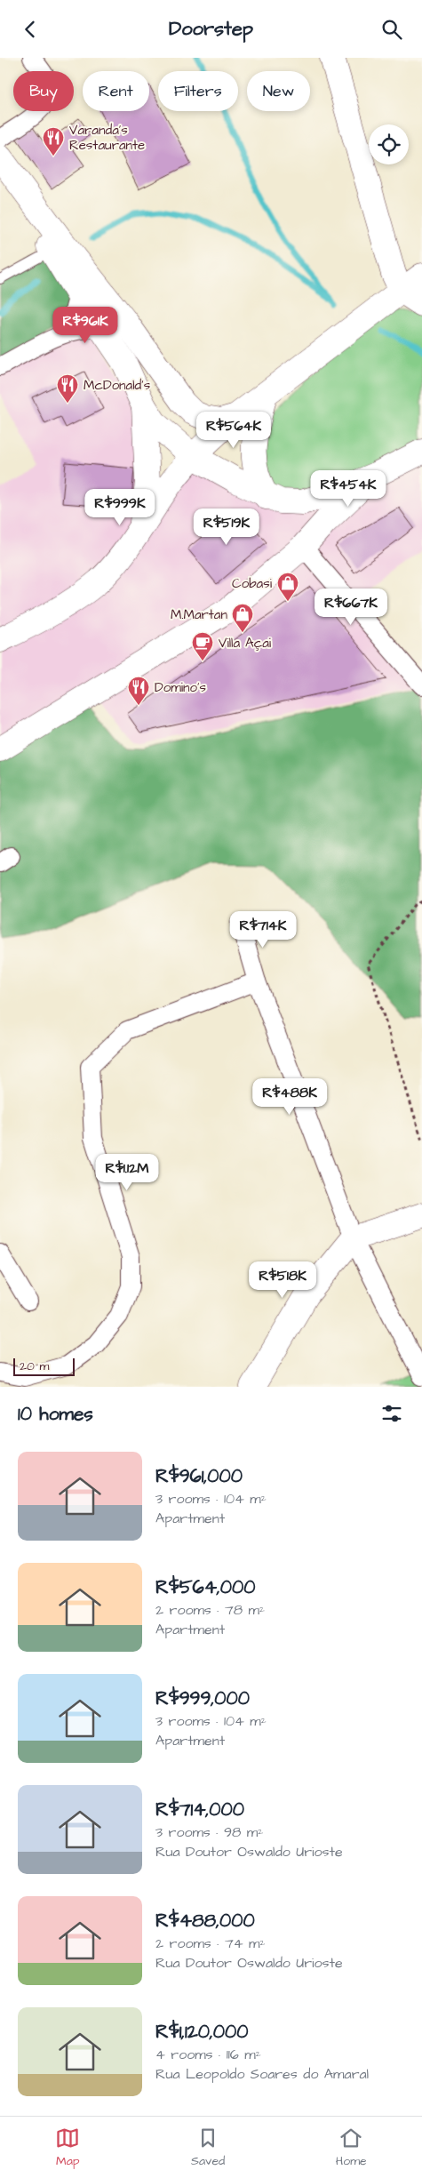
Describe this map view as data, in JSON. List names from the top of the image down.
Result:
{
  "places": {
    "restaurant": ["Varanda's Restaurante", "McDonald's", "Domino's"],
    "shop": ["Cobasi", "M.Martan"],
    "cafe": ["Villa Açai"]
  },
  "scale_bar": "20 m",
  "page": {
    "header": "Doorstep",
    "chip": [
      "Buy",
      "Rent",
      "Filters",
      "New"
    ],
    "price": [
      "R$961K",
      "R$564K",
      "R$454K",
      "R$999K",
      "R$519K",
      "R$667K",
      "R$714K",
      "R$488K",
      "R$1.12M",
      "R$518K"
    ],
    "scale": "20 m",
    "heading": "10 homes",
    "list": [
      {
        "name": "R$961,000",
        "note": "3 rooms · 104 m² · Apartment"
      },
      {
        "name": "R$564,000",
        "note": "2 rooms · 78 m² · Apartment"
      },
      {
        "name": "R$999,000",
        "note": "3 rooms · 104 m² · Apartment"
      },
      {
        "name": "R$714,000",
        "note": "3 rooms · 98 m² · Rua Doutor Oswaldo Urioste"
      },
      {
        "name": "R$488,000",
        "note": "2 rooms · 74 m² · Rua Doutor Oswaldo Urioste"
      },
      {
        "name": "R$1,120,000",
        "note": "4 rooms · 116 m² · Rua Leopoldo Soares do Amaral"
      }
    ],
    "tabs": ["Map", "Saved", "Home"]
  }
}
